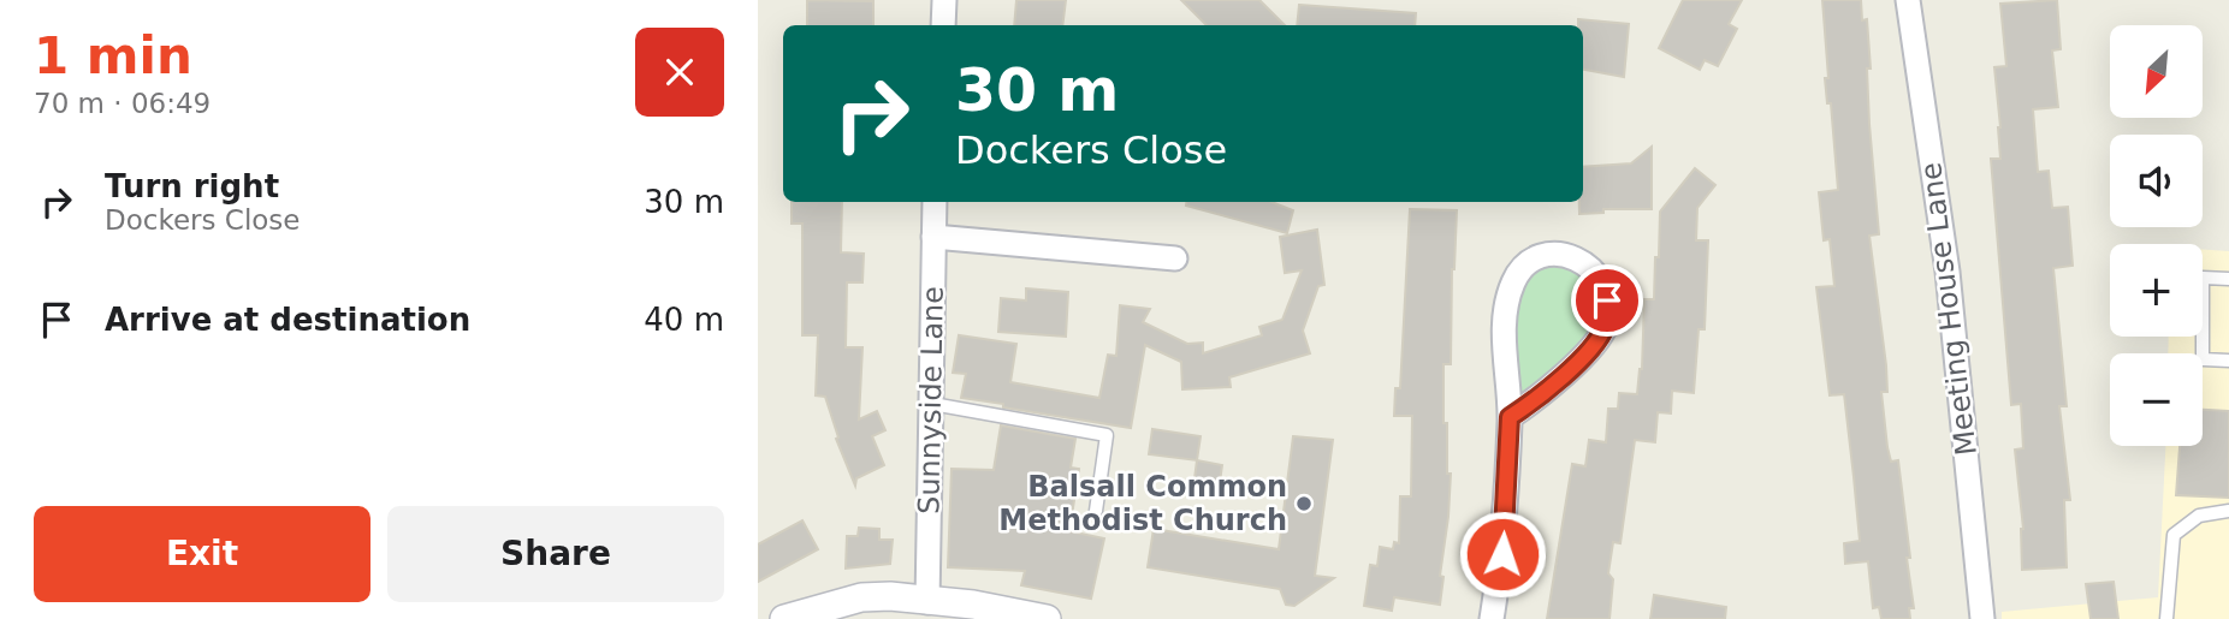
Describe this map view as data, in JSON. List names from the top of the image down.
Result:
{
  "streets": {
    "street": ["Meeting House Lane", "Sunnyside Lane"]
  },
  "places": ["Balsall Common Methodist Church"],
  "north": "bottom left",
  "page": {
    "heading": ["1 min", "70 m · 06:49"],
    "map_buttons": ["+", "−"],
    "turn": ["30 m", "Dockers Close"],
    "list": [
      {
        "name": "Turn right",
        "note": "Dockers Close",
        "value": "30 m"
      },
      {
        "name": "Arrive at destination",
        "value": "40 m"
      }
    ],
    "buttons": ["Exit", "Share"]
  }
}
